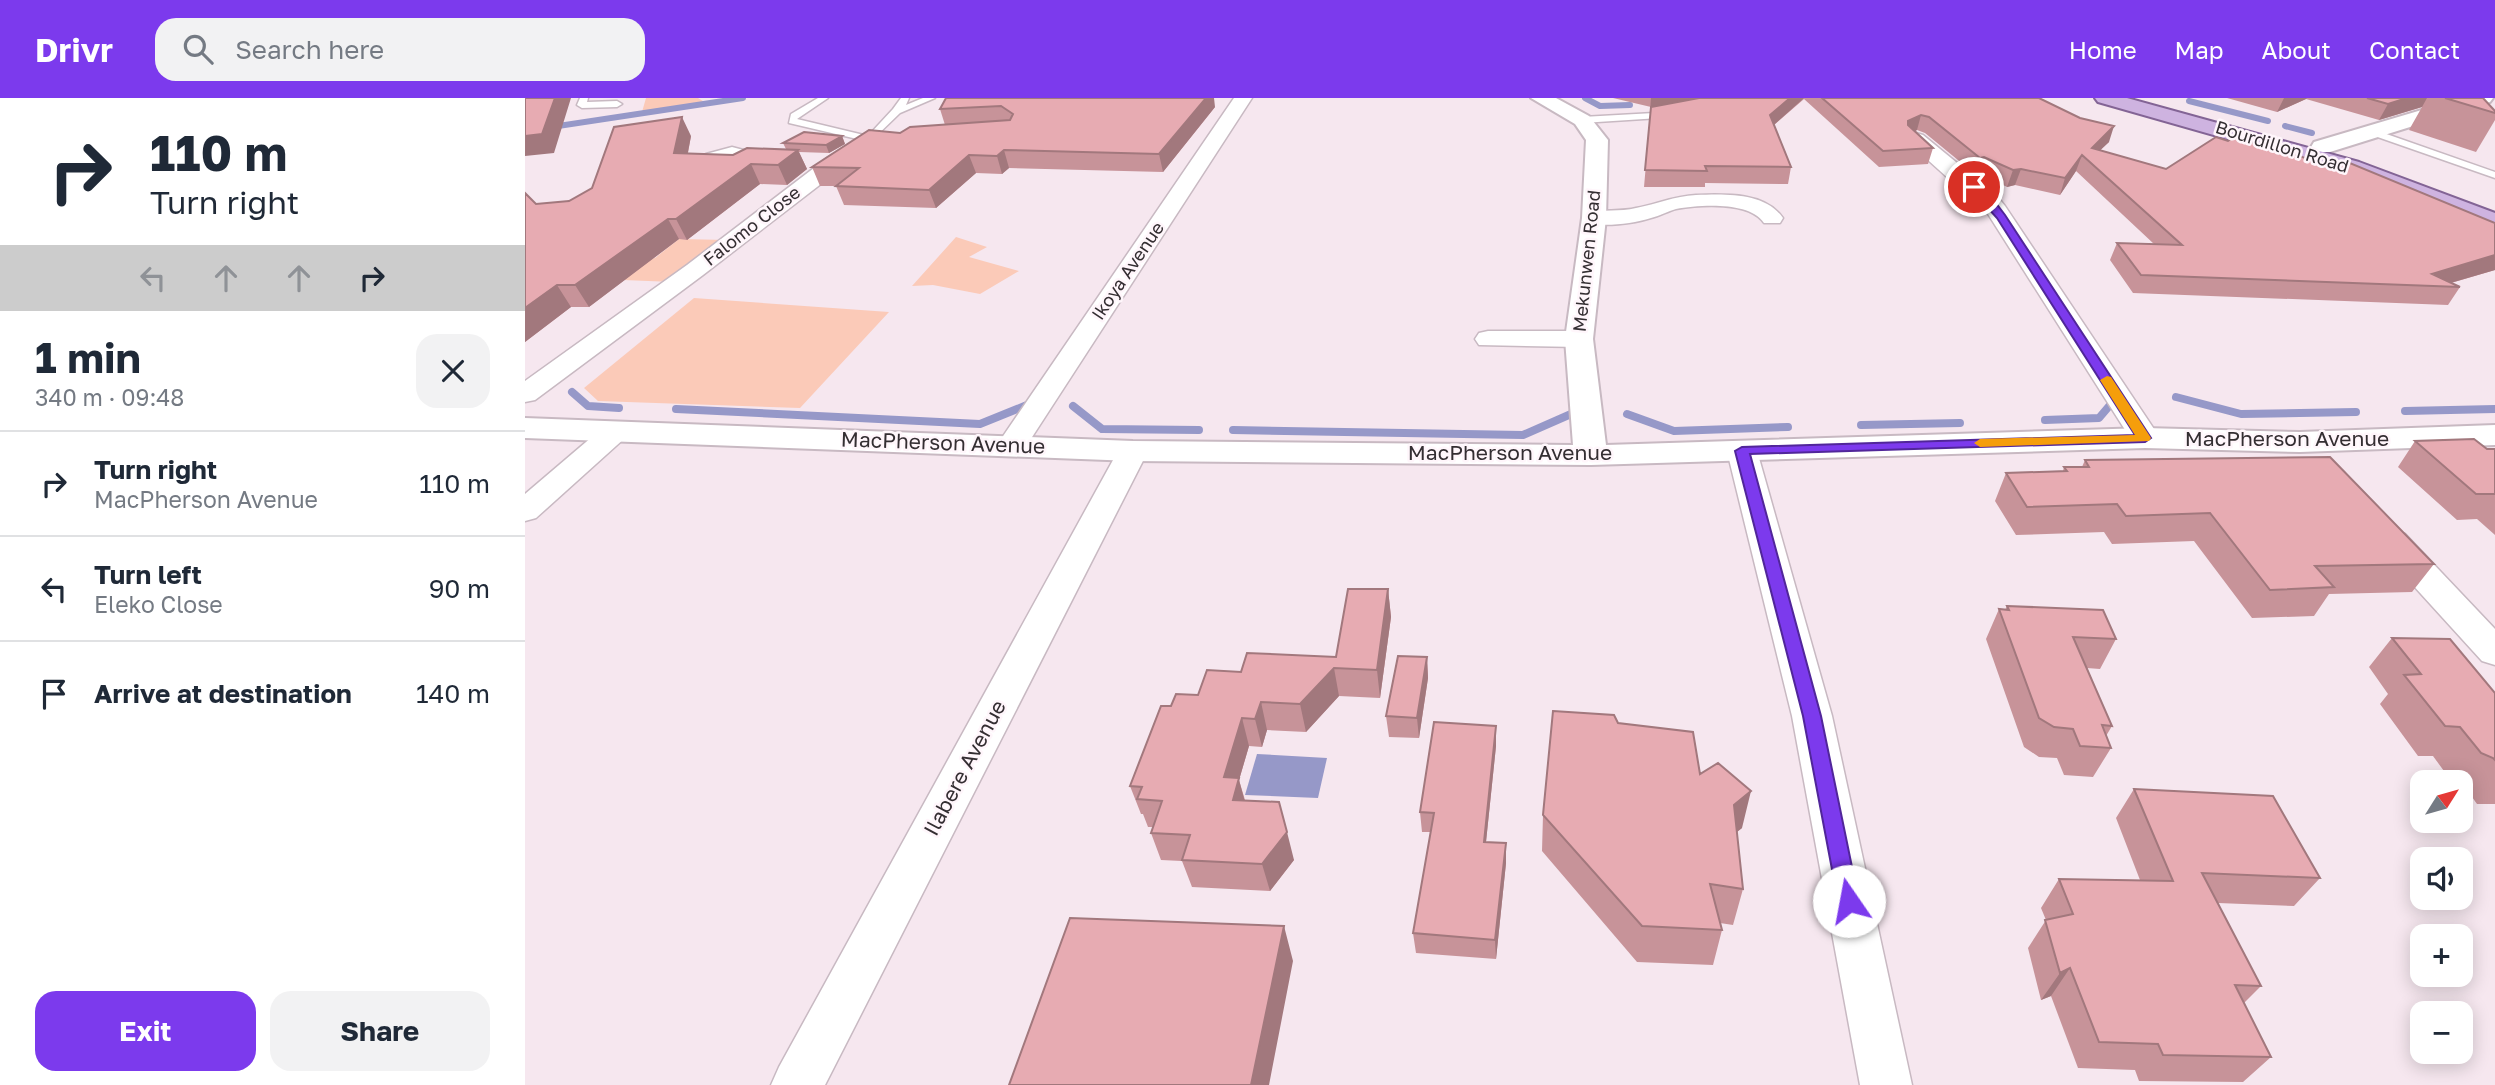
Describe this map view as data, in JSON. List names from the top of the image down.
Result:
{
  "streets": {
    "main road": ["Bourdillon Road"],
    "street": [
      "Falomo Close",
      "Mekunwen Road",
      "Ikoya Avenue",
      "MacPherson Avenue",
      "Ilabere Avenue"
    ]
  },
  "crossings": [
    ["Mekunwen Road", "MacPherson Avenue"],
    ["Ikoya Avenue", "MacPherson Avenue"],
    ["MacPherson Avenue", "Ilabere Avenue"]
  ],
  "north": "top right",
  "page": {
    "header": "Drivr",
    "search": "Search here",
    "nav": [
      "Home",
      "Map",
      "About",
      "Contact"
    ],
    "turn": ["110 m", "Turn right"],
    "heading": ["1 min", "340 m · 09:48"],
    "list": [
      {
        "name": "Turn right",
        "note": "MacPherson Avenue",
        "value": "110 m"
      },
      {
        "name": "Turn left",
        "note": "Eleko Close",
        "value": "90 m"
      },
      {
        "name": "Arrive at destination",
        "value": "140 m"
      }
    ],
    "map_buttons": ["+", "−"],
    "buttons": ["Exit", "Share"]
  }
}
